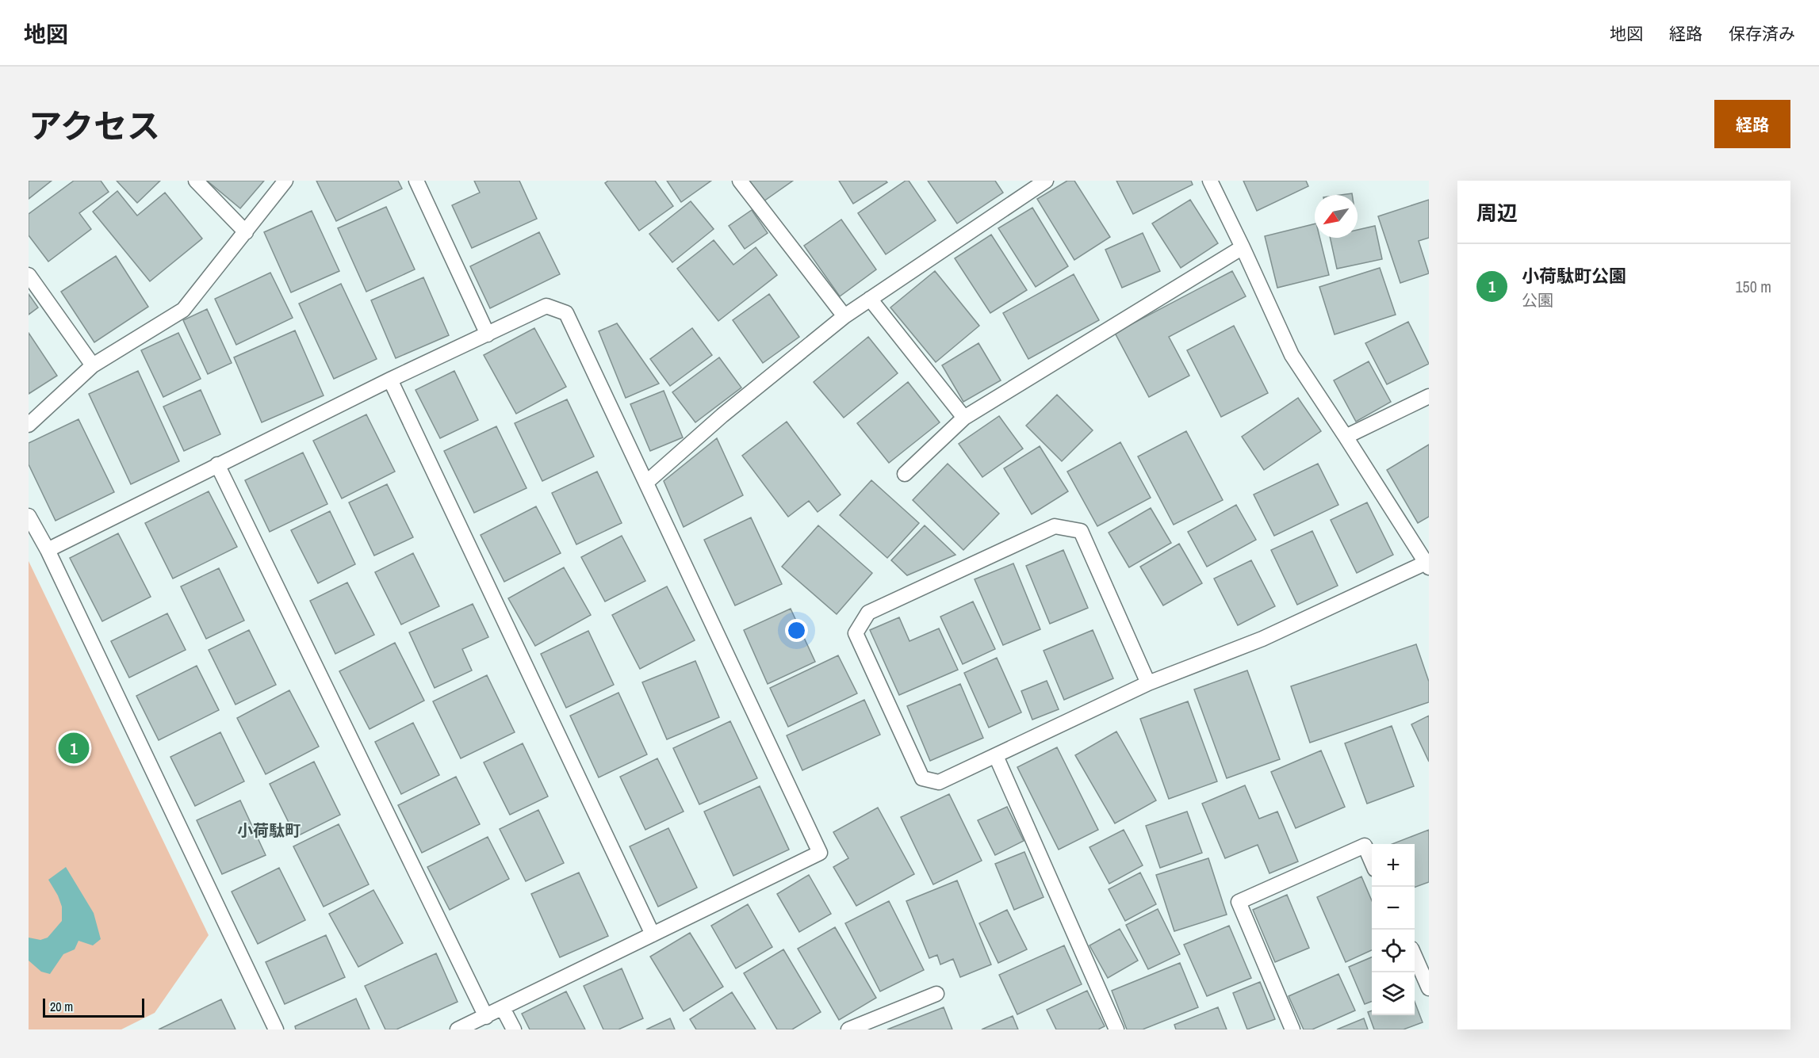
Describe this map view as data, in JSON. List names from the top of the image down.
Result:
{
  "districts": ["小荷駄町"],
  "scale_bar": "20 m",
  "north": "bottom left",
  "page": {
    "header": "地図",
    "nav": ["地図", "経路", "保存済み"],
    "title": "アクセス",
    "buttons": "経路",
    "heading": "周辺",
    "list": [
      {
        "mark": "1",
        "name": "小荷駄町公園",
        "note": "公園",
        "value": "150 m"
      }
    ],
    "pins": "1",
    "map_buttons": ["+", "−"],
    "scale": "20 m"
  }
}
